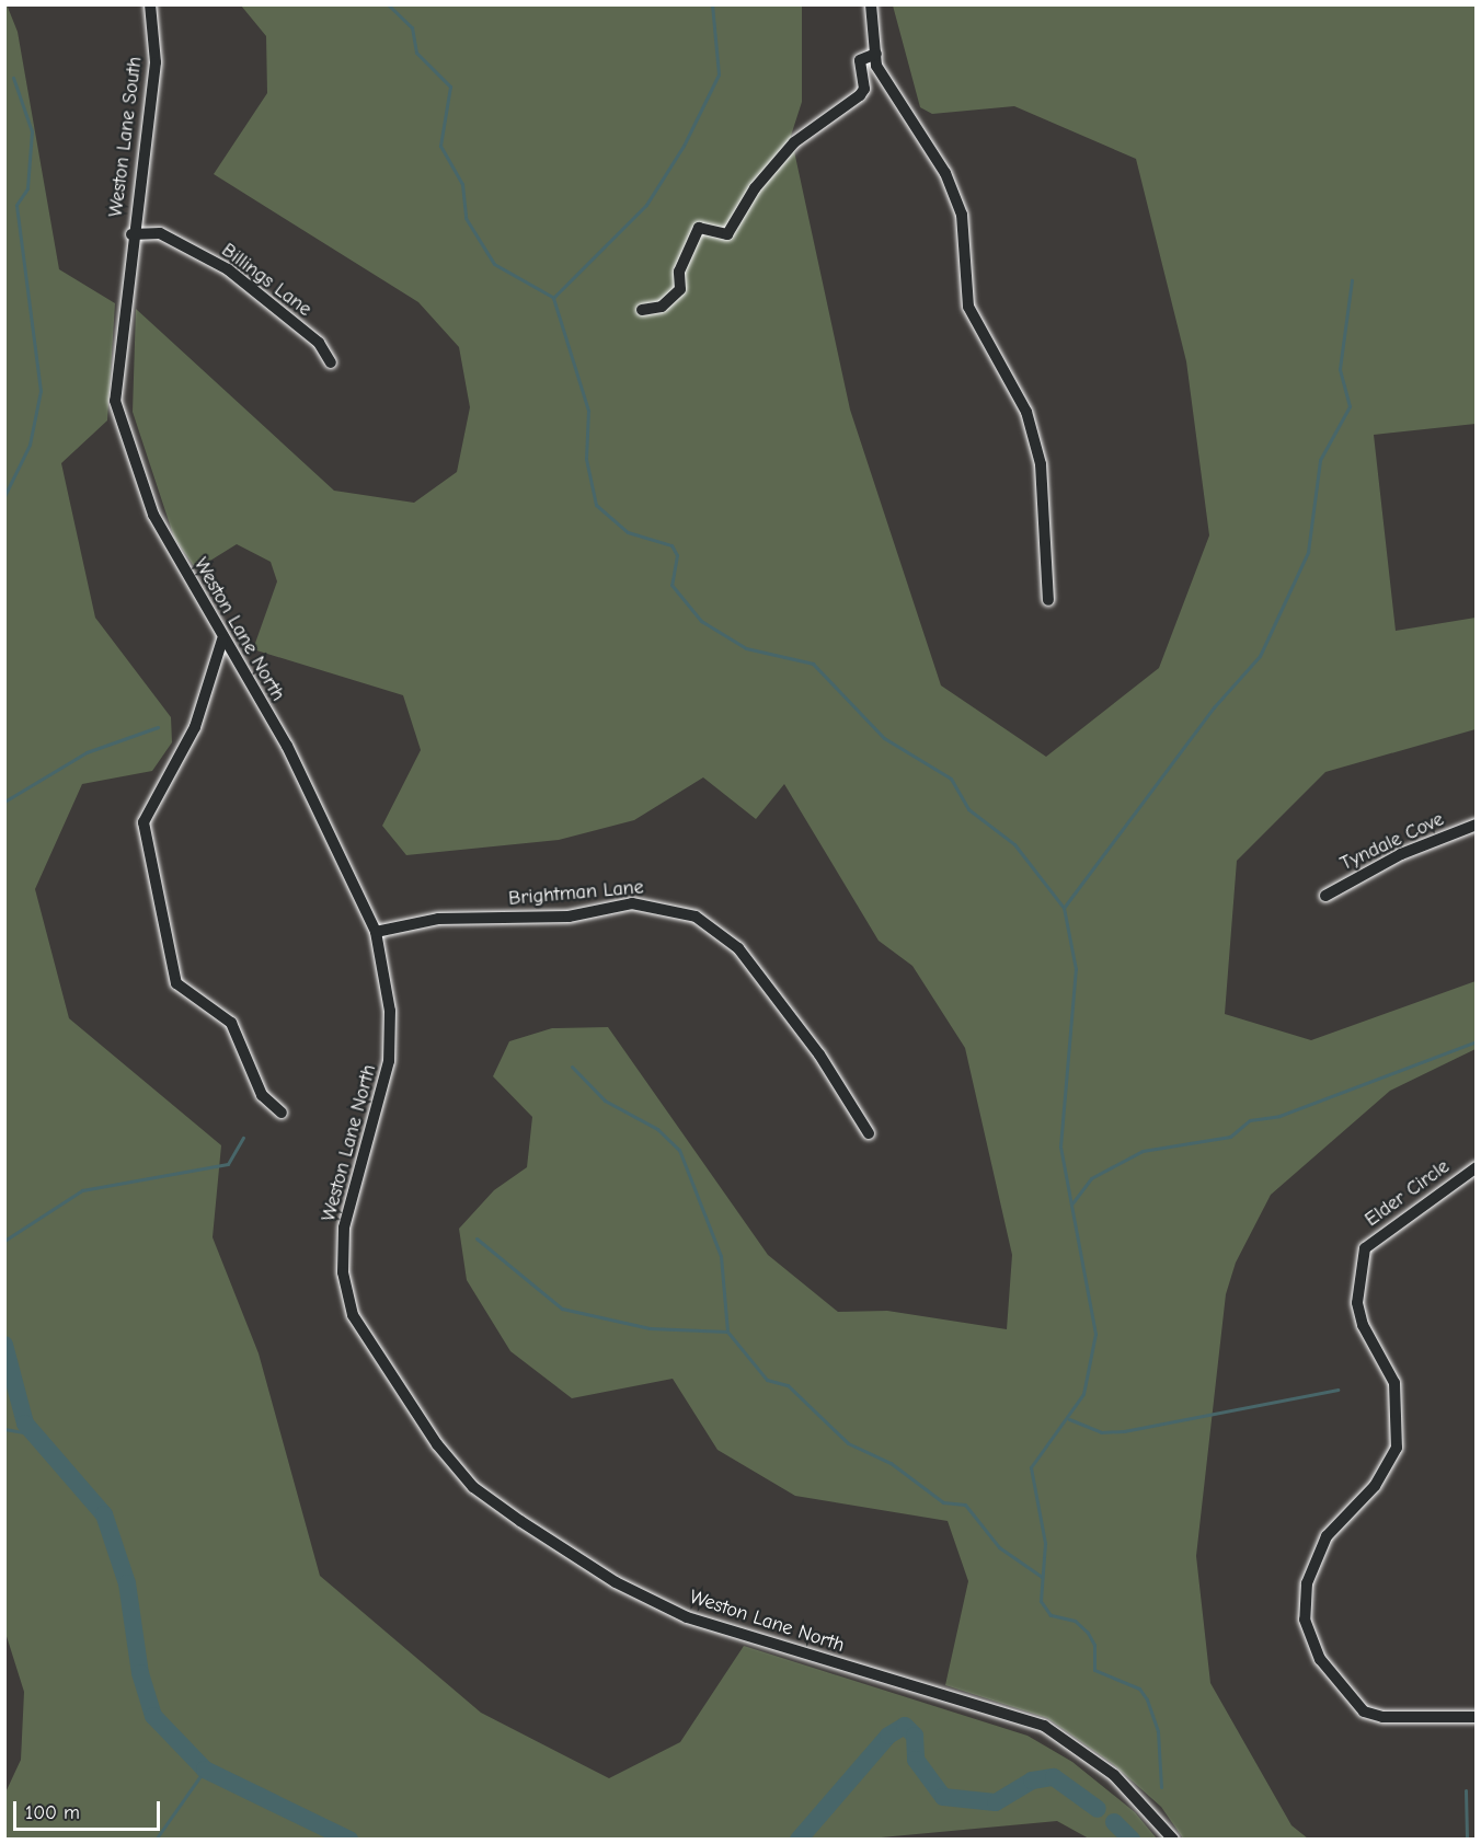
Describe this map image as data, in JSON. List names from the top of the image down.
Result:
{
  "streets": {
    "street": [
      "Weston Lane South",
      "Billings Lane",
      "Weston Lane North",
      "Tyndale Cove",
      "Brightman Lane",
      "Elder Circle"
    ]
  },
  "crossings": [
    ["Weston Lane South", "Billings Lane"],
    ["Weston Lane South", "Weston Lane North"],
    ["Billings Lane", "Weston Lane North"],
    ["Weston Lane North", "Brightman Lane"]
  ],
  "scale_bar": "100 m"
}
